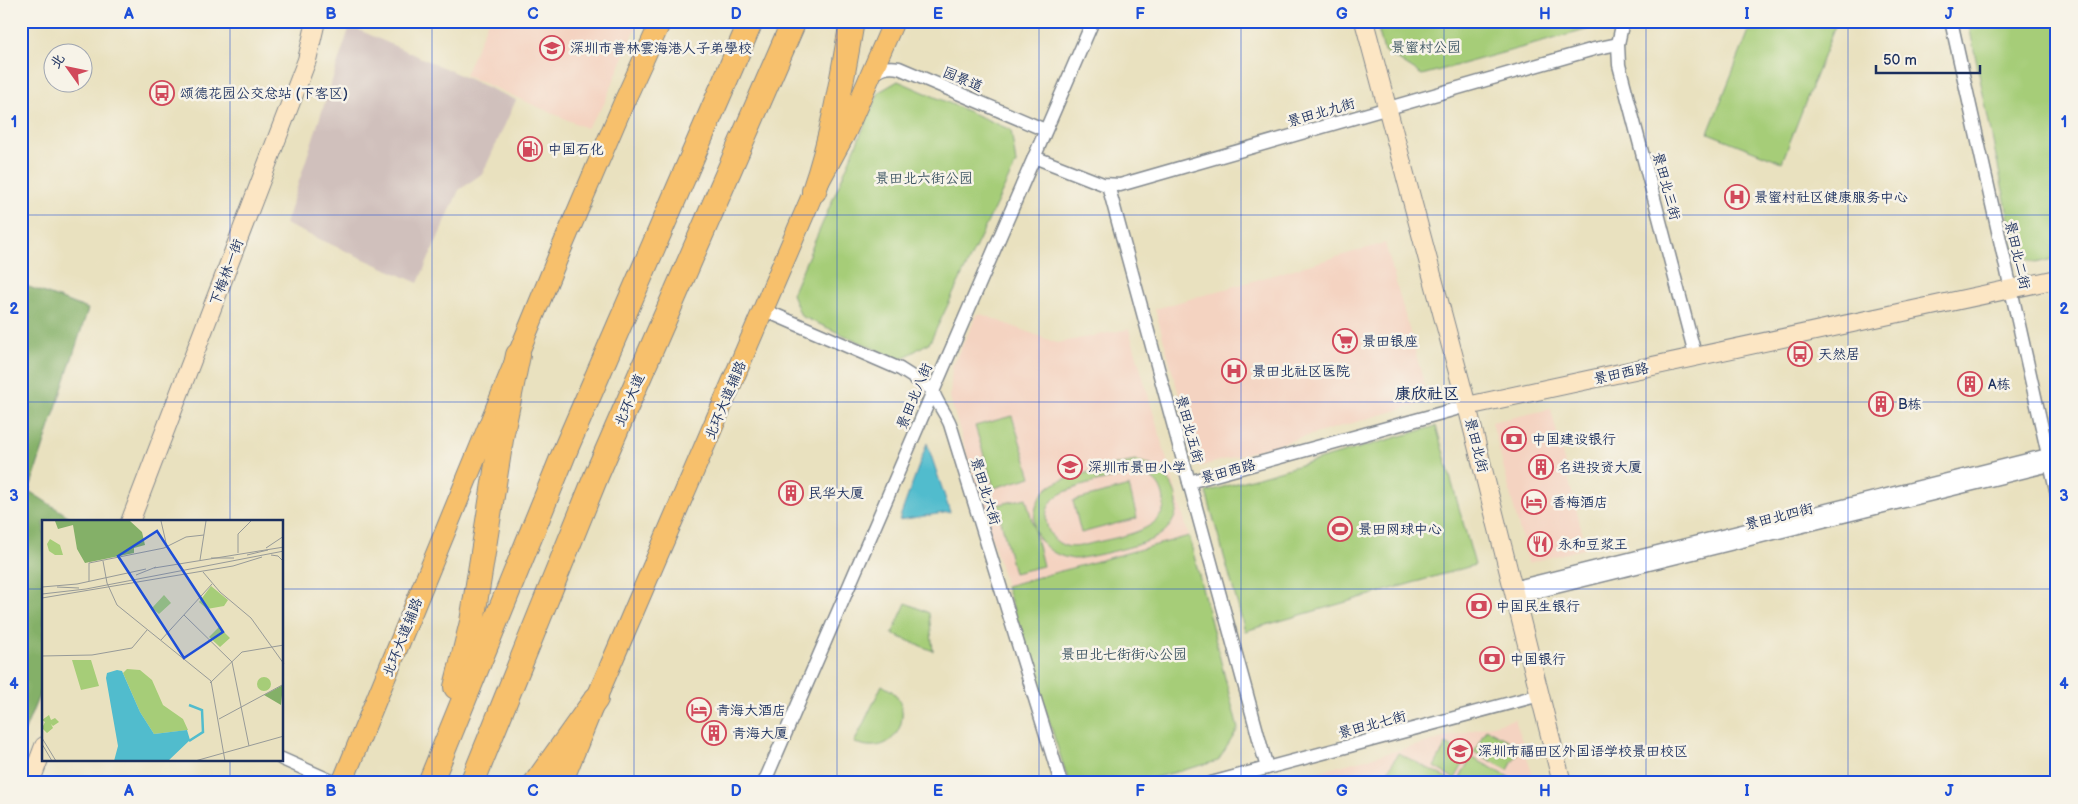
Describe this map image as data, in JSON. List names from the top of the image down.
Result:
{
  "streets": {
    "highway": ["北环大道"],
    "main road": ["北环大道辅路"],
    "street": [
      "园景道",
      "景田北九街",
      "景田北三街",
      "景田北二街",
      "下梅林一街",
      "景田西路",
      "景田北八街",
      "景田北五街",
      "景田北街",
      "景田北六街",
      "景田北四街",
      "景田北七街"
    ]
  },
  "crossings": [
    ["园景道", "景田北八街"],
    ["园景道", "北环大道辅路"],
    ["景田北九街", "景田北三街"],
    ["景田北九街", "景田北五街"],
    ["景田北九街", "景田北街"],
    ["景田北三街", "景田西路"],
    ["景田北二街", "景田西路"],
    ["景田北二街", "景田北四街"],
    ["景田西路", "景田北五街"],
    ["景田西路", "景田北街"],
    ["景田北八街", "景田北六街"],
    ["景田北五街", "景田北七街"],
    ["景田北街", "景田北四街"],
    ["景田北街", "景田北七街"]
  ],
  "districts": ["康欣社区"],
  "parks": ["景蜜村公园", "景田北六街公园", "景田北七街街心公园"],
  "places": {
    "school or university": ["深圳市普林雲海港人子弟學校", "深圳市景田小学", "深圳市福田区外国语学校景田校区"],
    "bus stop": ["颂德花园公交总站 (下客区)", "天然居"],
    "fuel station": ["中国石化"],
    "hospital": ["景蜜村社区健康服务中心", "景田北社区医院"],
    "supermarket": ["景田银座"],
    "building": [
      "A栋",
      "B栋",
      "名进投资大厦",
      "民华大厦",
      "青海大厦"
    ],
    "bank": ["中国建设银行", "中国民生银行", "中国银行"],
    "hotel": ["香梅酒店", "青海大酒店"],
    "sports": ["景田网球中心"],
    "restaurant": ["永和豆浆王"]
  },
  "scale_bar": "50 m",
  "north": "top left",
  "grid": {
    "columns": [
      "A",
      "B",
      "C",
      "D",
      "E",
      "F",
      "G",
      "H",
      "I",
      "J"
    ],
    "rows": [
      "1",
      "2",
      "3",
      "4"
    ]
  }
}
